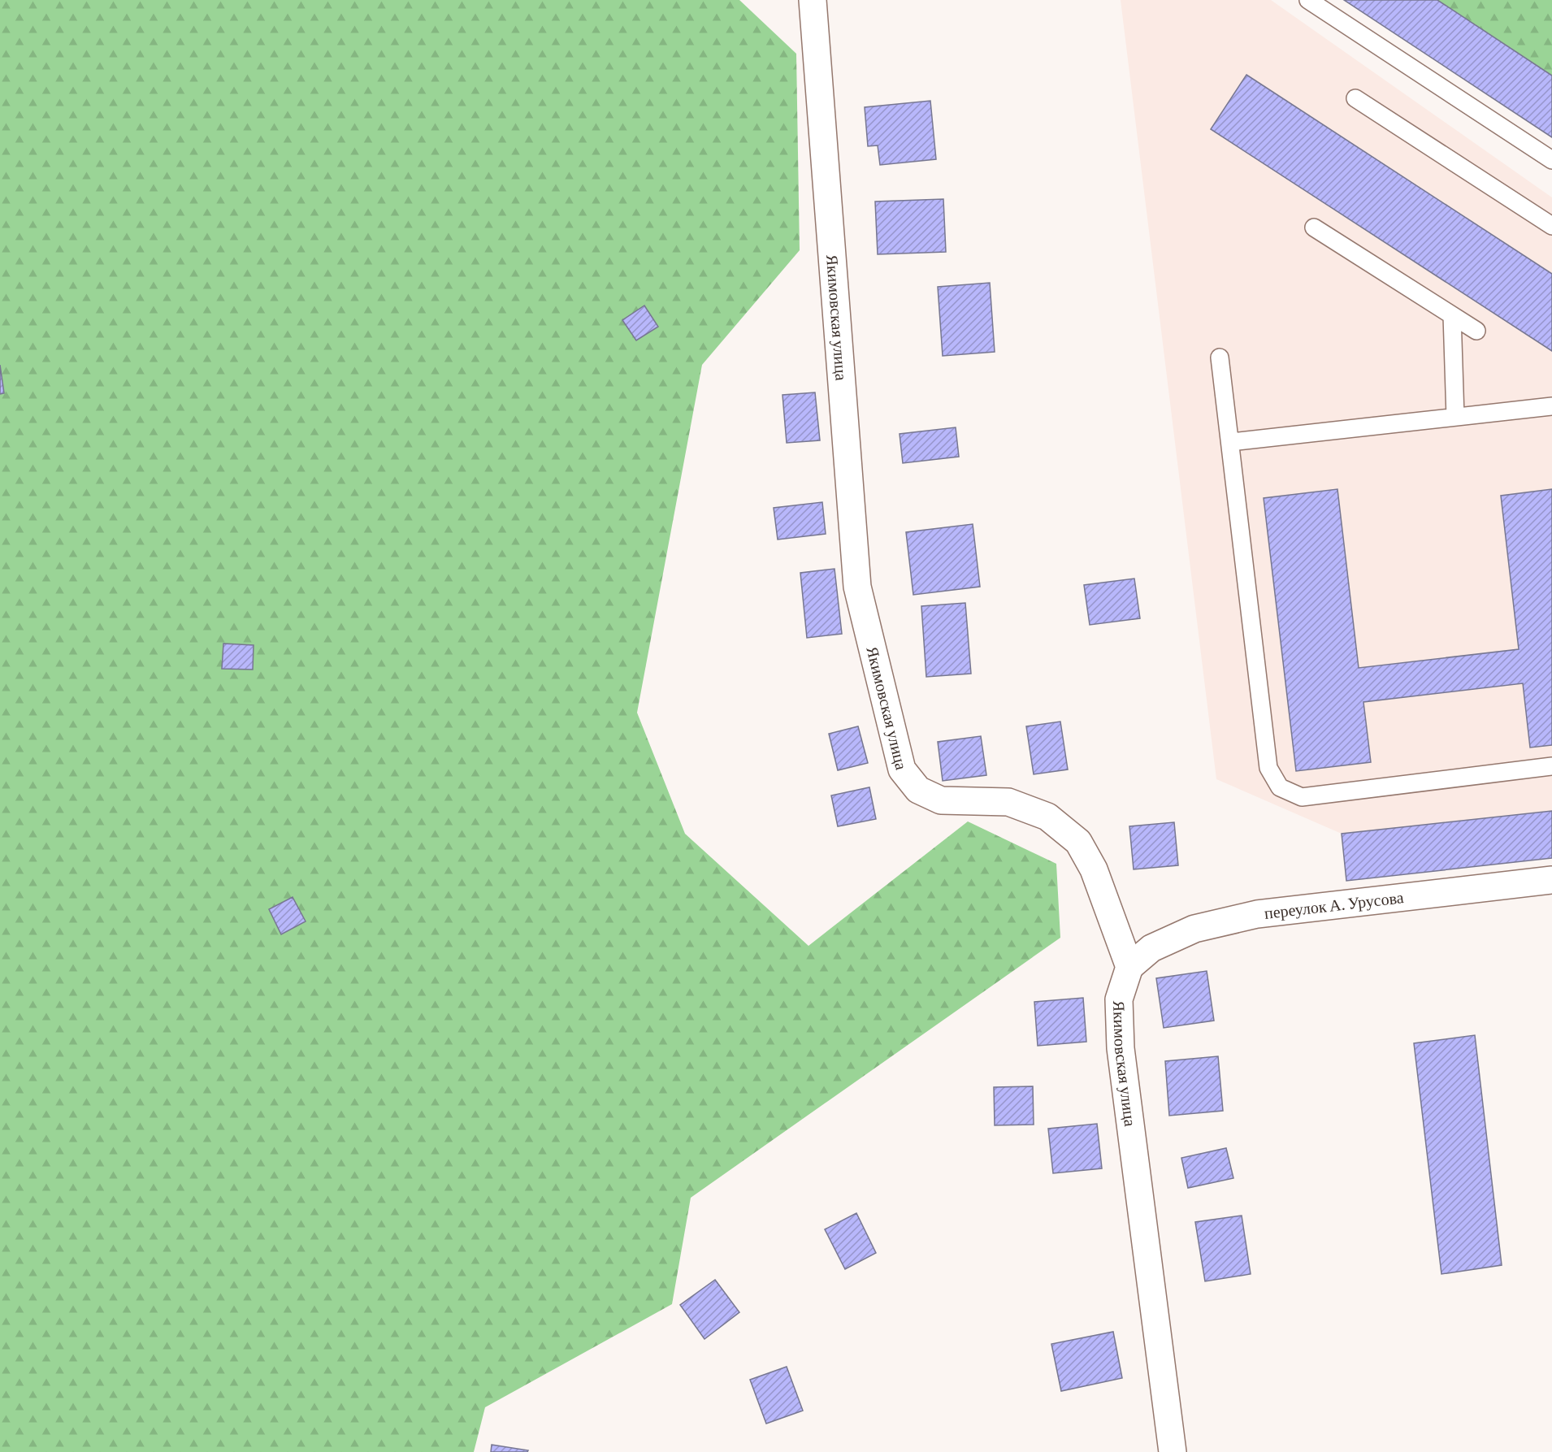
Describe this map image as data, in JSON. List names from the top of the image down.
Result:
{
  "streets": {
    "street": ["Якимовская улица", "переулок А. Урусова"]
  },
  "crossings": [
    ["Якимовская улица", "переулок А. Урусова"]
  ]
}
